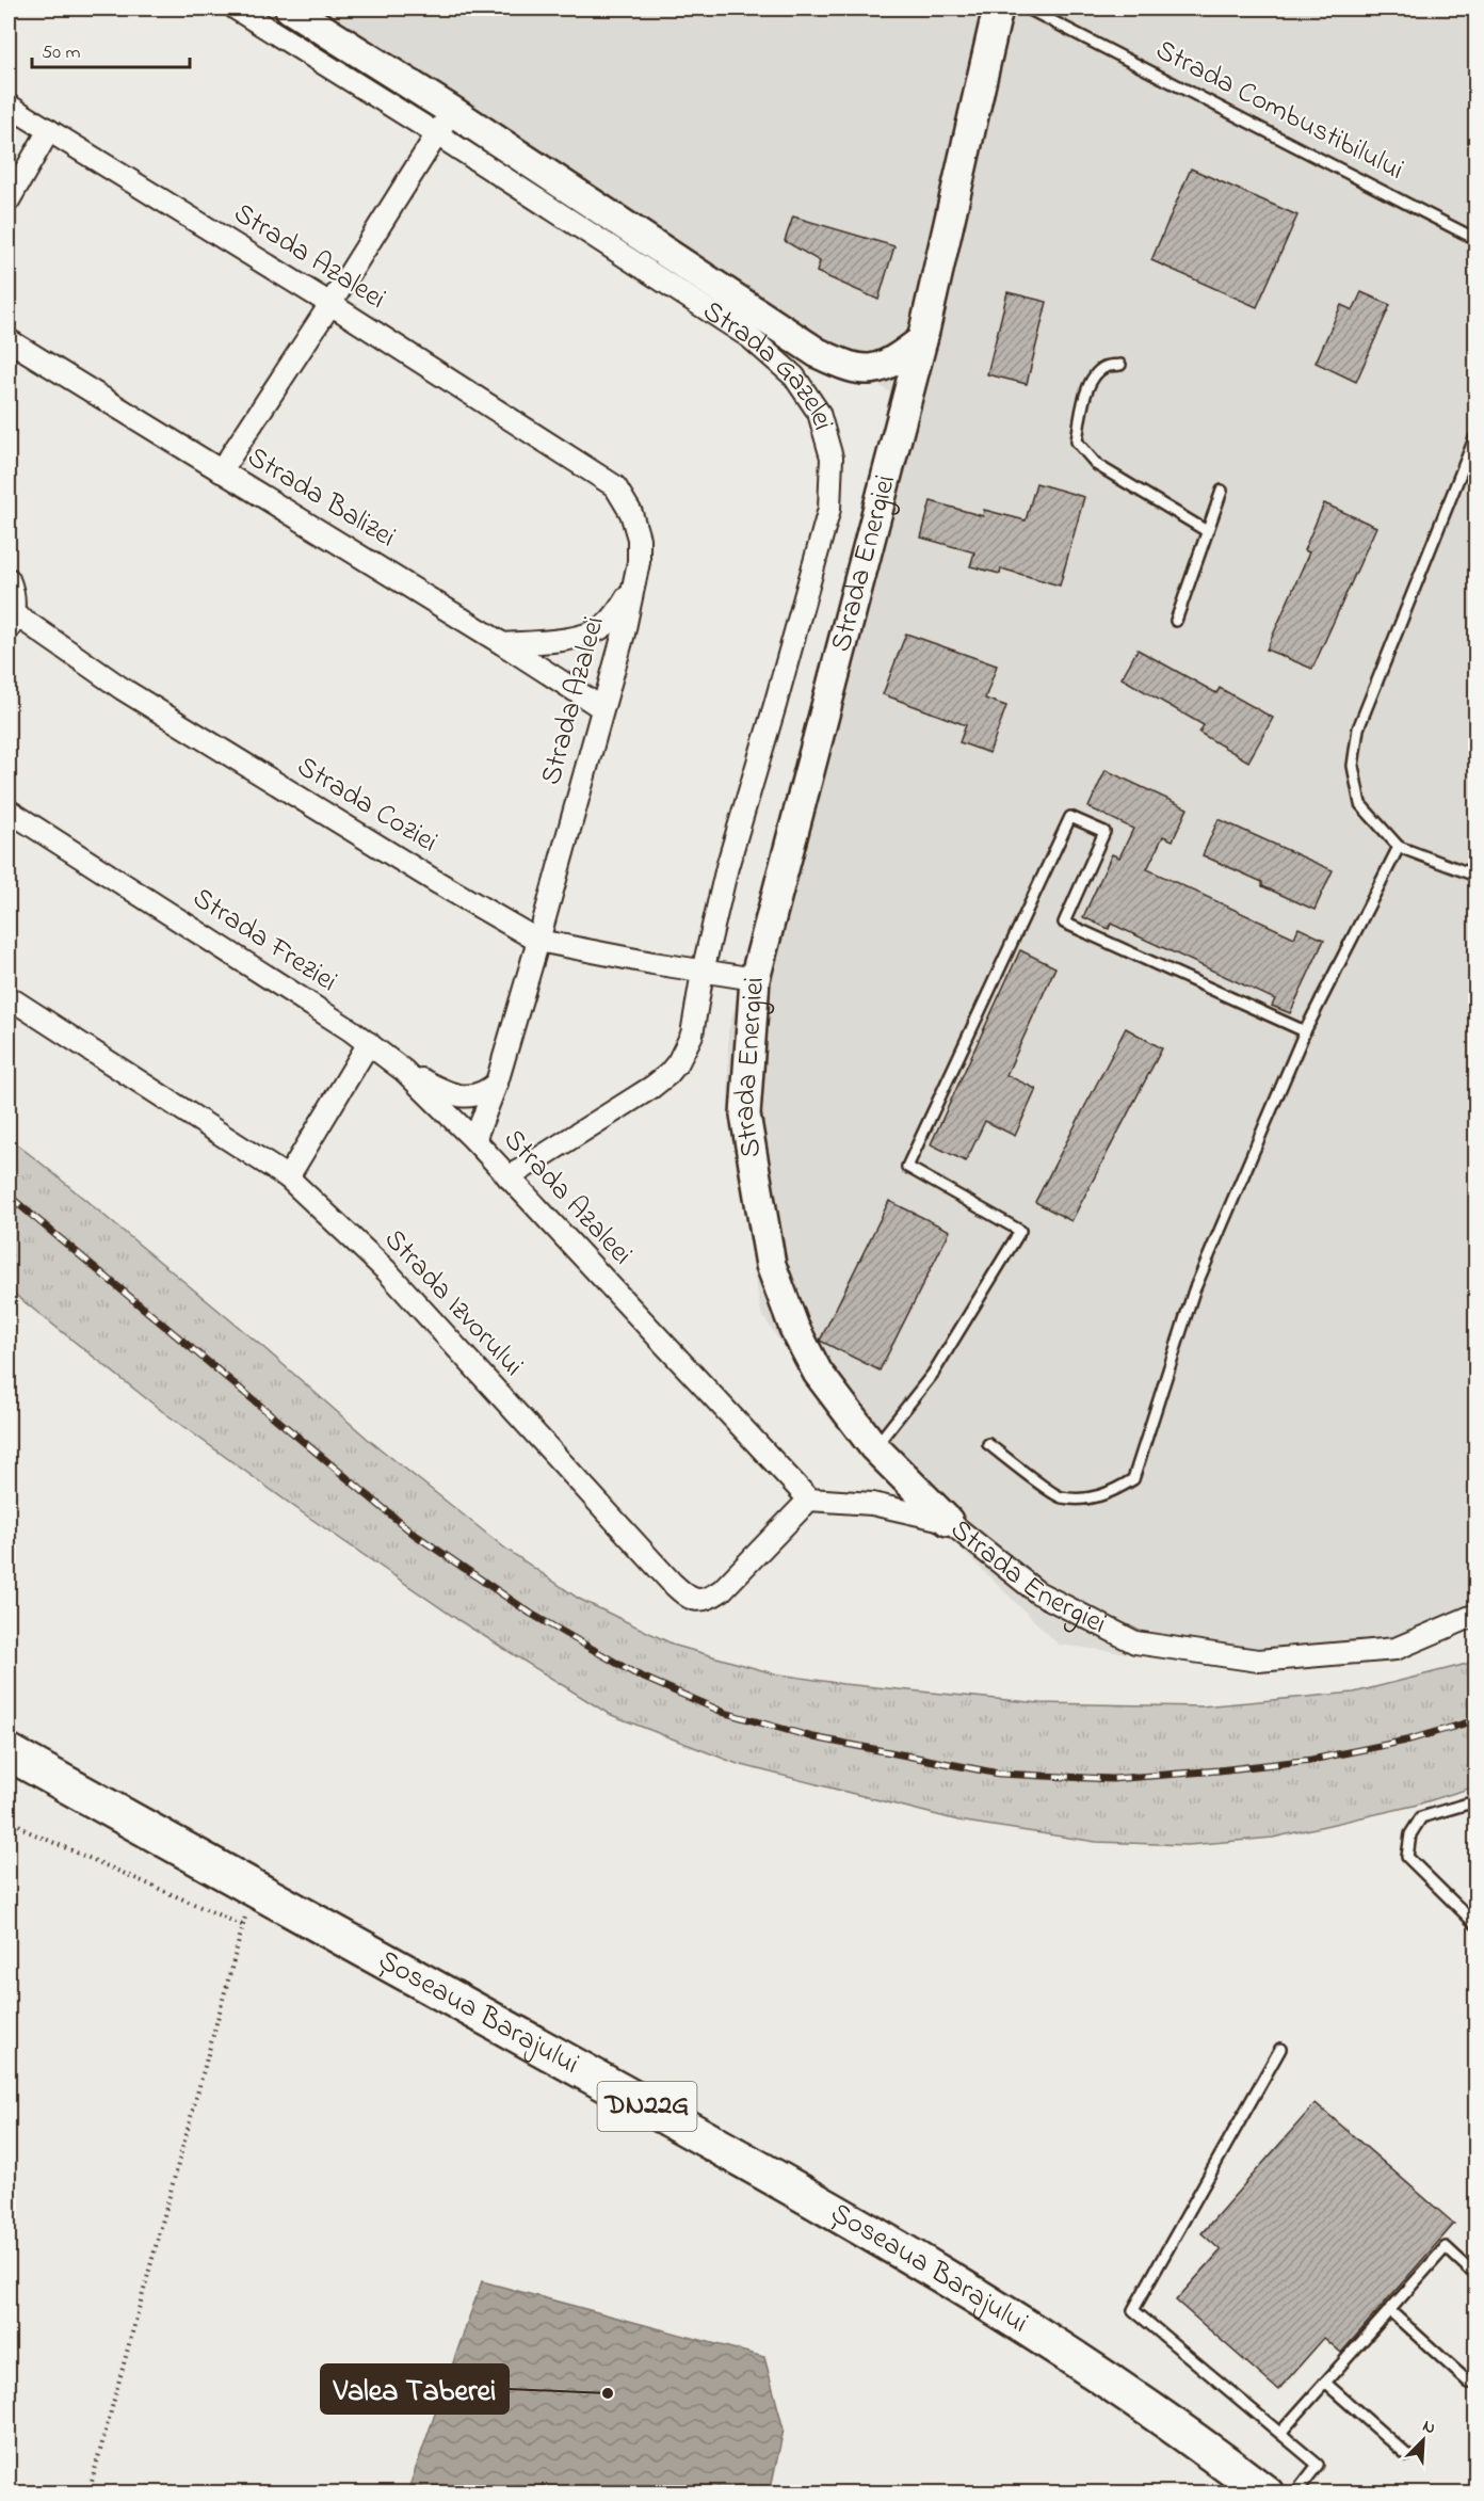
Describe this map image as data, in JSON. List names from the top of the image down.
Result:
{
  "streets": {
    "highway": ["Șoseaua Barajului", "DN22G"],
    "street": [
      "Strada Azaleei",
      "Strada Gazelei",
      "Strada Balizei",
      "Strada Energiei",
      "Strada Coziei",
      "Strada Freziei",
      "Strada Izvorului"
    ],
    "lane": ["Strada Combustibilului"]
  },
  "crossings": [
    ["Strada Azaleei", "Strada Gazelei"],
    ["Strada Azaleei", "Strada Balizei"],
    ["Strada Azaleei", "Strada Coziei"],
    ["Strada Azaleei", "Strada Freziei"],
    ["Strada Azaleei", "Strada Izvorului"],
    ["Strada Gazelei", "Strada Energiei"],
    ["Strada Gazelei", "Strada Coziei"],
    ["Strada Energiei", "Strada Coziei"]
  ],
  "places": ["Valea Taberei"],
  "scale_bar": "50 m",
  "north": "top right"
}
